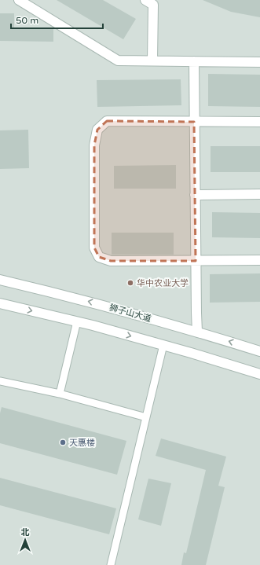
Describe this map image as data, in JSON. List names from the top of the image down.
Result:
{
  "streets": {
    "street": ["狮子山大道"]
  },
  "places": ["华中农业大学", "天惠楼"],
  "scale_bar": "50 m",
  "north": "top"
}
